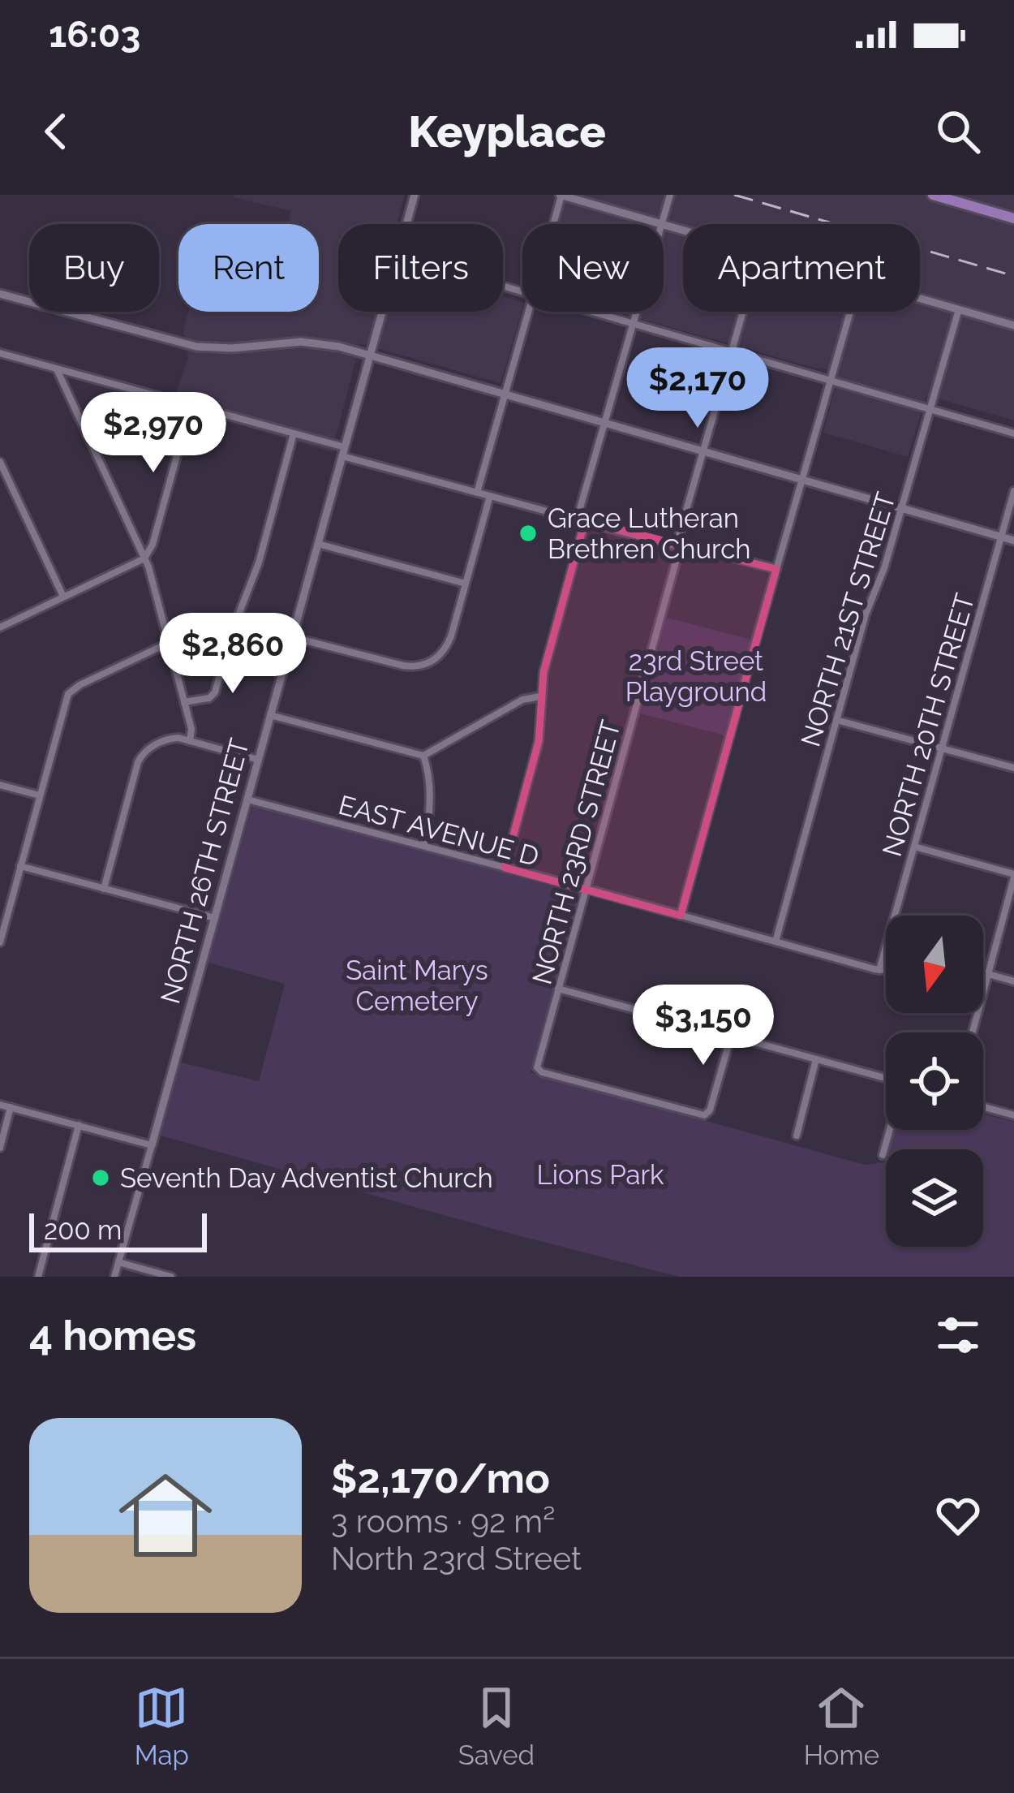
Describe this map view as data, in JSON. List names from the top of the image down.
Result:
{
  "streets": {
    "street": [
      "NORTH 21ST STREET",
      "NORTH 20TH STREET",
      "EAST AVENUE D",
      "NORTH 23RD STREET",
      "NORTH 26TH STREET"
    ]
  },
  "crossings": [
    ["NORTH 21ST STREET", "EAST AVENUE D"],
    ["NORTH 20TH STREET", "EAST AVENUE D"],
    ["EAST AVENUE D", "NORTH 23RD STREET"],
    ["EAST AVENUE D", "NORTH 26TH STREET"]
  ],
  "parks": ["23rd Street Playground", "Saint Marys Cemetery", "Lions Park"],
  "places": ["Grace Lutheran Brethren Church", "Seventh Day Adventist Church"],
  "scale_bar": "200 m",
  "north": "bottom",
  "page": {
    "status": "16:03",
    "header": "Keyplace",
    "chip": [
      "Buy",
      "Rent",
      "Filters",
      "New",
      "Apartment"
    ],
    "price": [
      "$2,170",
      "$2,970",
      "$2,860",
      "$3,150"
    ],
    "scale": "200 m",
    "heading": "4 homes",
    "list": [
      {
        "name": "$2,170/mo",
        "note": "3 rooms · 92 m² · North 23rd Street"
      }
    ],
    "tabs": ["Map", "Saved", "Home"]
  }
}
